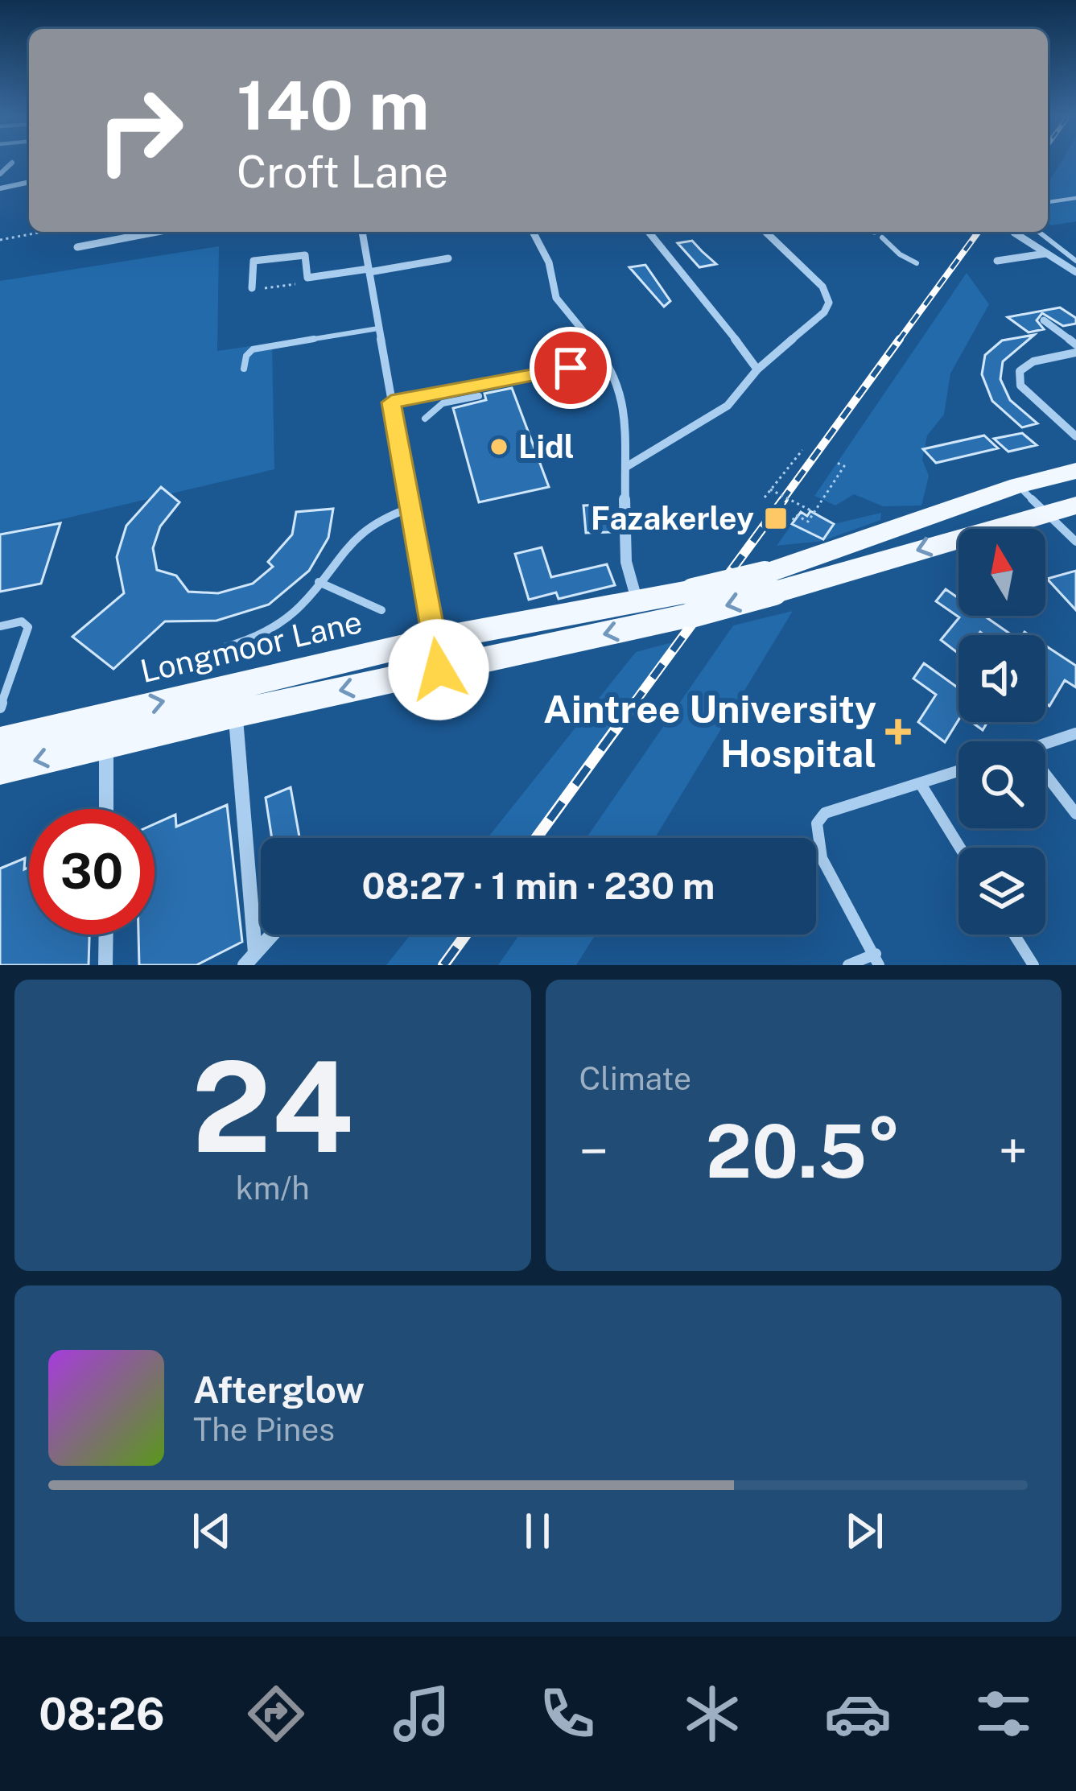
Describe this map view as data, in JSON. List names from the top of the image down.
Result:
{
  "streets": {
    "main road": ["Longmoor Lane"]
  },
  "places": {
    "other": ["Lidl"],
    "transit": ["Fazakerley"],
    "health": ["Aintree University Hospital"]
  },
  "north": "top",
  "page": {
    "turn": ["140 m", "Croft Lane"],
    "limit": "30",
    "trip": "08:27 · 1 min · 230 m",
    "tile": [
      ["24", "km/h"],
      "Climate"
    ],
    "heat": ["−", "20.5°", "+"],
    "song": ["Afterglow", "The Pines"],
    "tabs": "08:26"
  }
}
